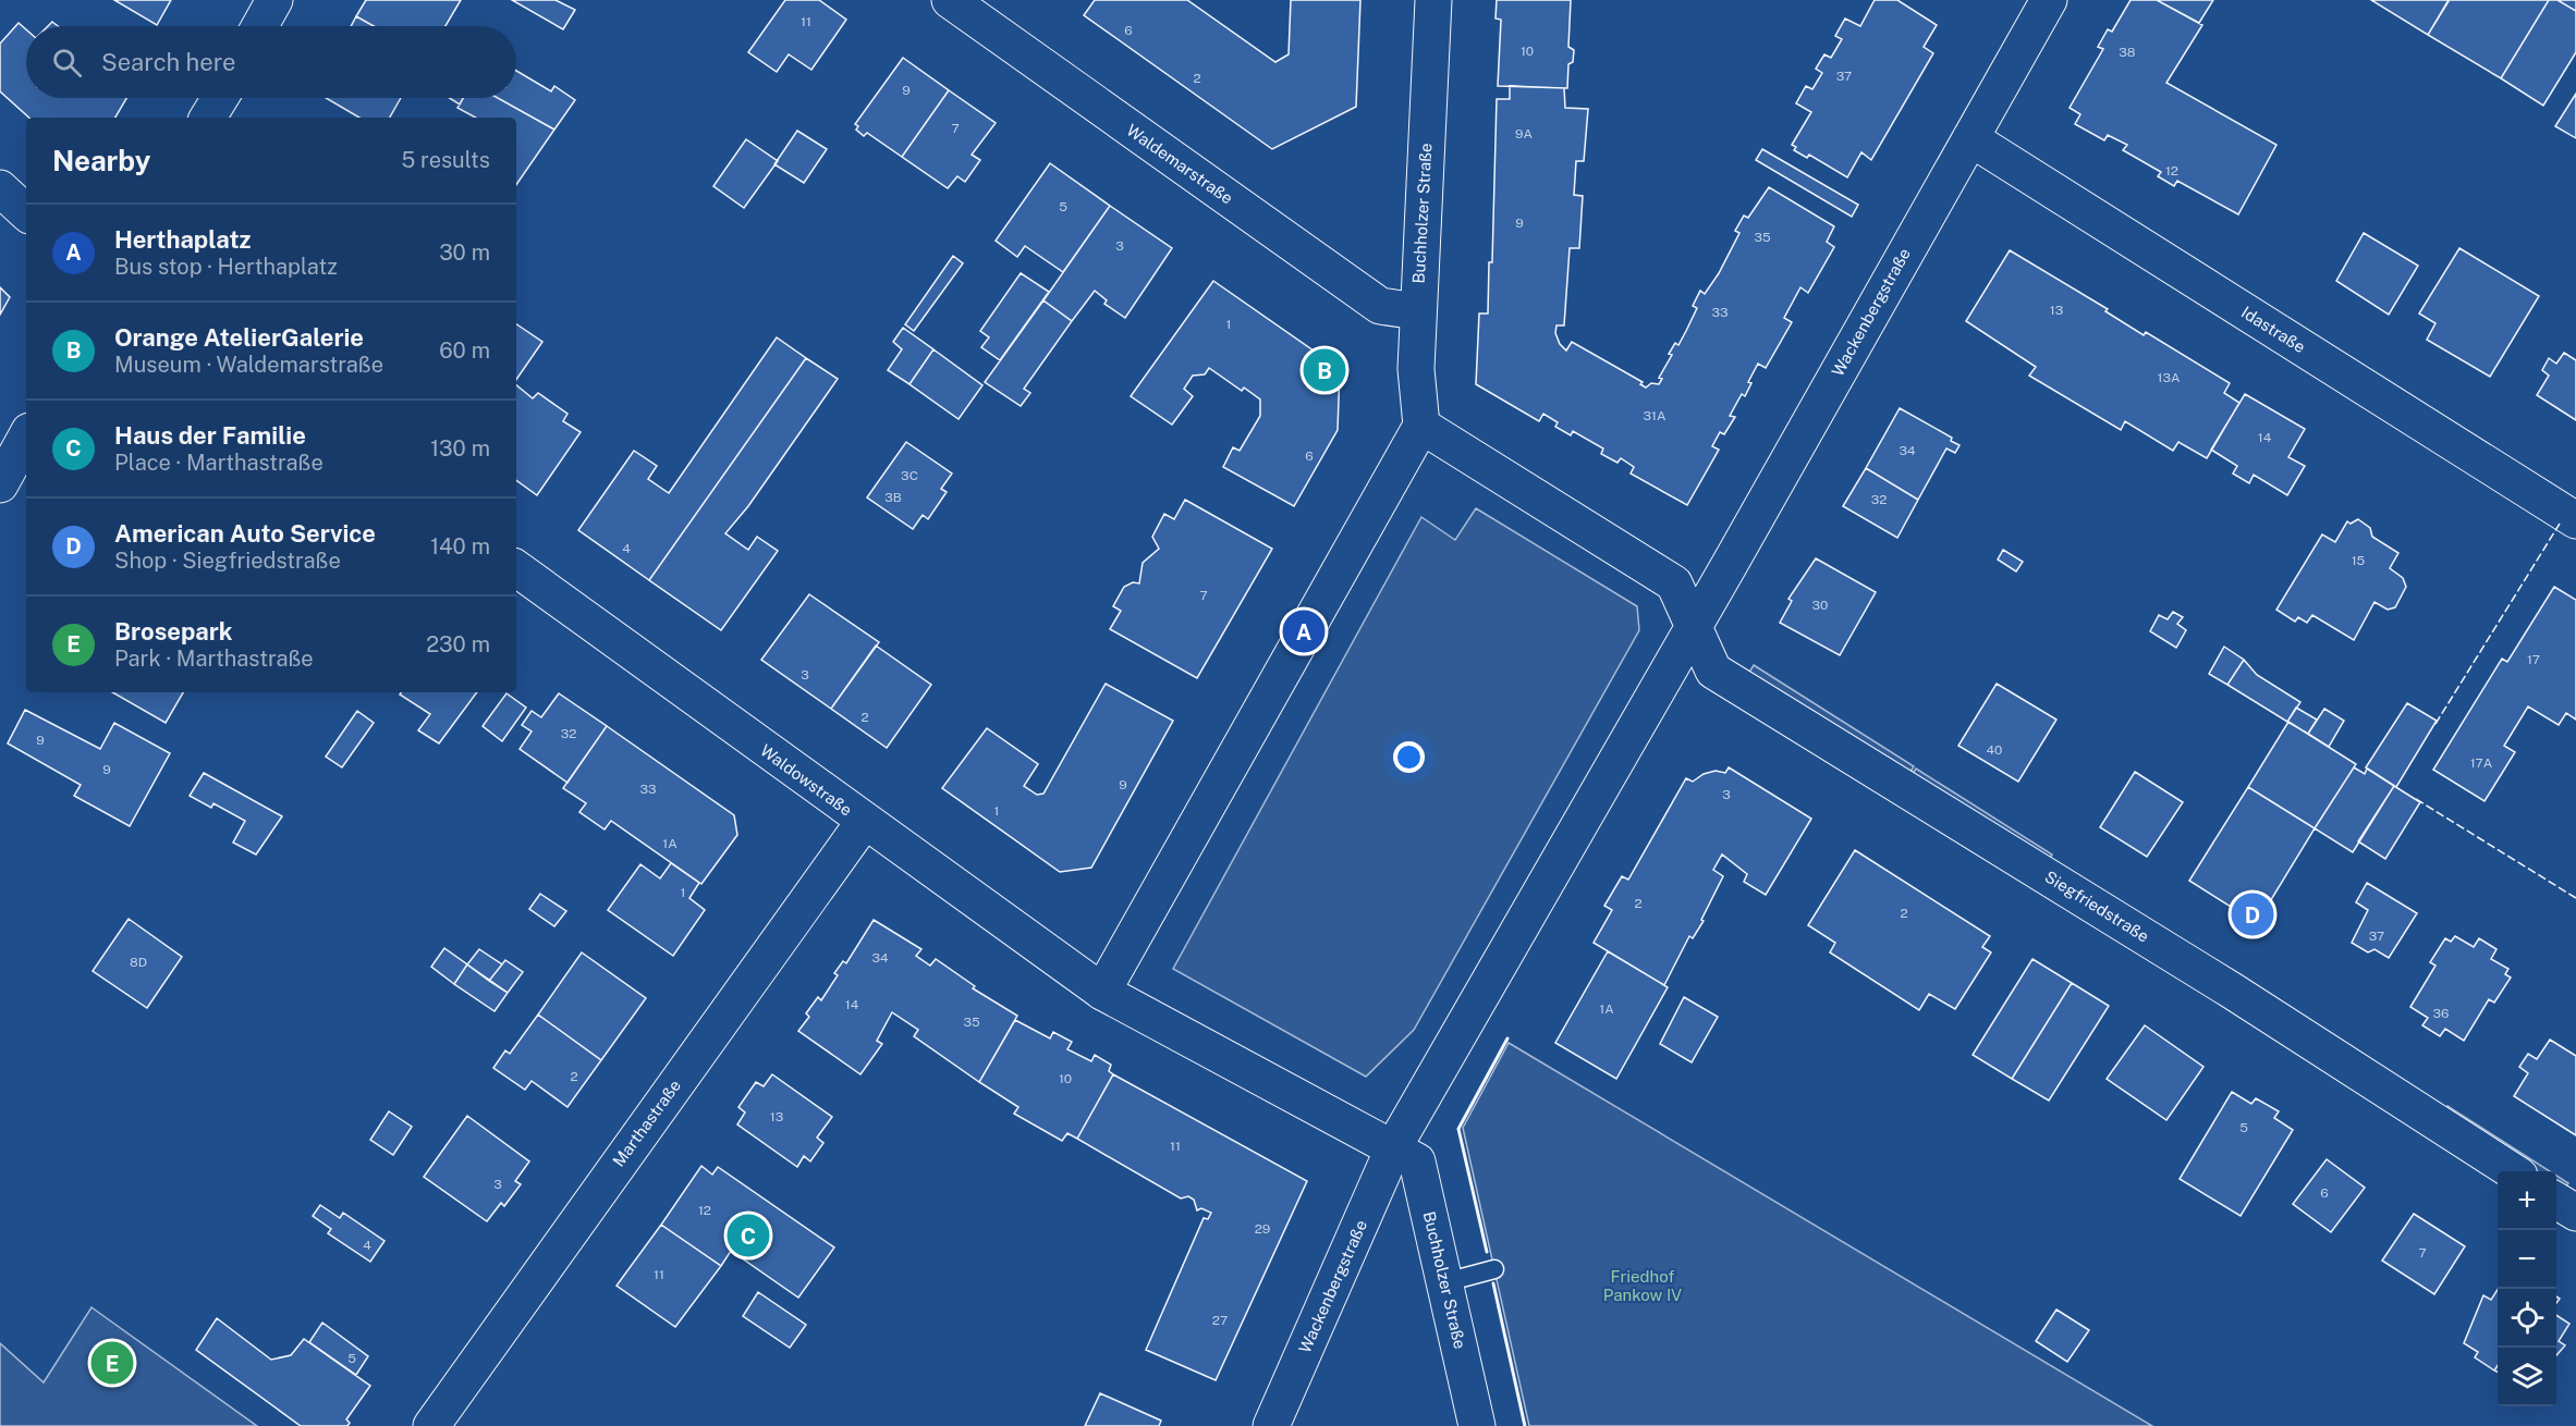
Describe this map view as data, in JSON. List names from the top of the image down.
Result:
{
  "streets": {
    "street": [
      "Waldemarstraße",
      "Buchholzer Straße",
      "Wackenbergstraße",
      "Idastraße",
      "Waldowstraße",
      "Siegfriedstraße",
      "Marthastraße"
    ]
  },
  "crossings": [
    ["Waldemarstraße", "Buchholzer Straße"],
    ["Buchholzer Straße", "Wackenbergstraße"],
    ["Buchholzer Straße", "Waldowstraße"],
    ["Buchholzer Straße", "Siegfriedstraße"],
    ["Wackenbergstraße", "Idastraße"],
    ["Wackenbergstraße", "Waldowstraße"],
    ["Wackenbergstraße", "Siegfriedstraße"],
    ["Waldowstraße", "Marthastraße"]
  ],
  "parks": ["Friedhof Pankow IV"],
  "house_numbers": [
    "11",
    "6",
    "10",
    "38",
    "37",
    "2",
    "9",
    "7",
    "9A",
    "12",
    "5",
    "9",
    "35",
    "3",
    "13",
    "33",
    "1",
    "13A",
    "31A",
    "14",
    "34",
    "6",
    "3C",
    "3B",
    "32",
    "4",
    "15",
    "7",
    "30",
    "17",
    "3",
    "2",
    "32",
    "9",
    "40",
    "17A",
    "9",
    "9",
    "33",
    "3",
    "1",
    "1A",
    "1",
    "2",
    "2",
    "37",
    "34",
    "8D",
    "14",
    "1A",
    "36",
    "35",
    "2",
    "10",
    "13",
    "5",
    "11",
    "3",
    "6",
    "12",
    "29",
    "4",
    "7",
    "11",
    "27",
    "5"
  ],
  "page": {
    "search": "Search here",
    "heading": ["Nearby", "5 results"],
    "list": [
      {
        "mark": "A",
        "name": "Herthaplatz",
        "note": "Bus stop · Herthaplatz",
        "value": "30 m"
      },
      {
        "mark": "B",
        "name": "Orange AtelierGalerie",
        "note": "Museum · Waldemarstraße",
        "value": "60 m"
      },
      {
        "mark": "C",
        "name": "Haus der Familie",
        "note": "Place · Marthastraße",
        "value": "130 m"
      },
      {
        "mark": "D",
        "name": "American Auto Service",
        "note": "Shop · Siegfriedstraße",
        "value": "140 m"
      },
      {
        "mark": "E",
        "name": "Brosepark",
        "note": "Park · Marthastraße",
        "value": "230 m"
      }
    ],
    "pins": [
      "B",
      "A",
      "D",
      "C",
      "E"
    ],
    "map_buttons": ["+", "−"]
  }
}
